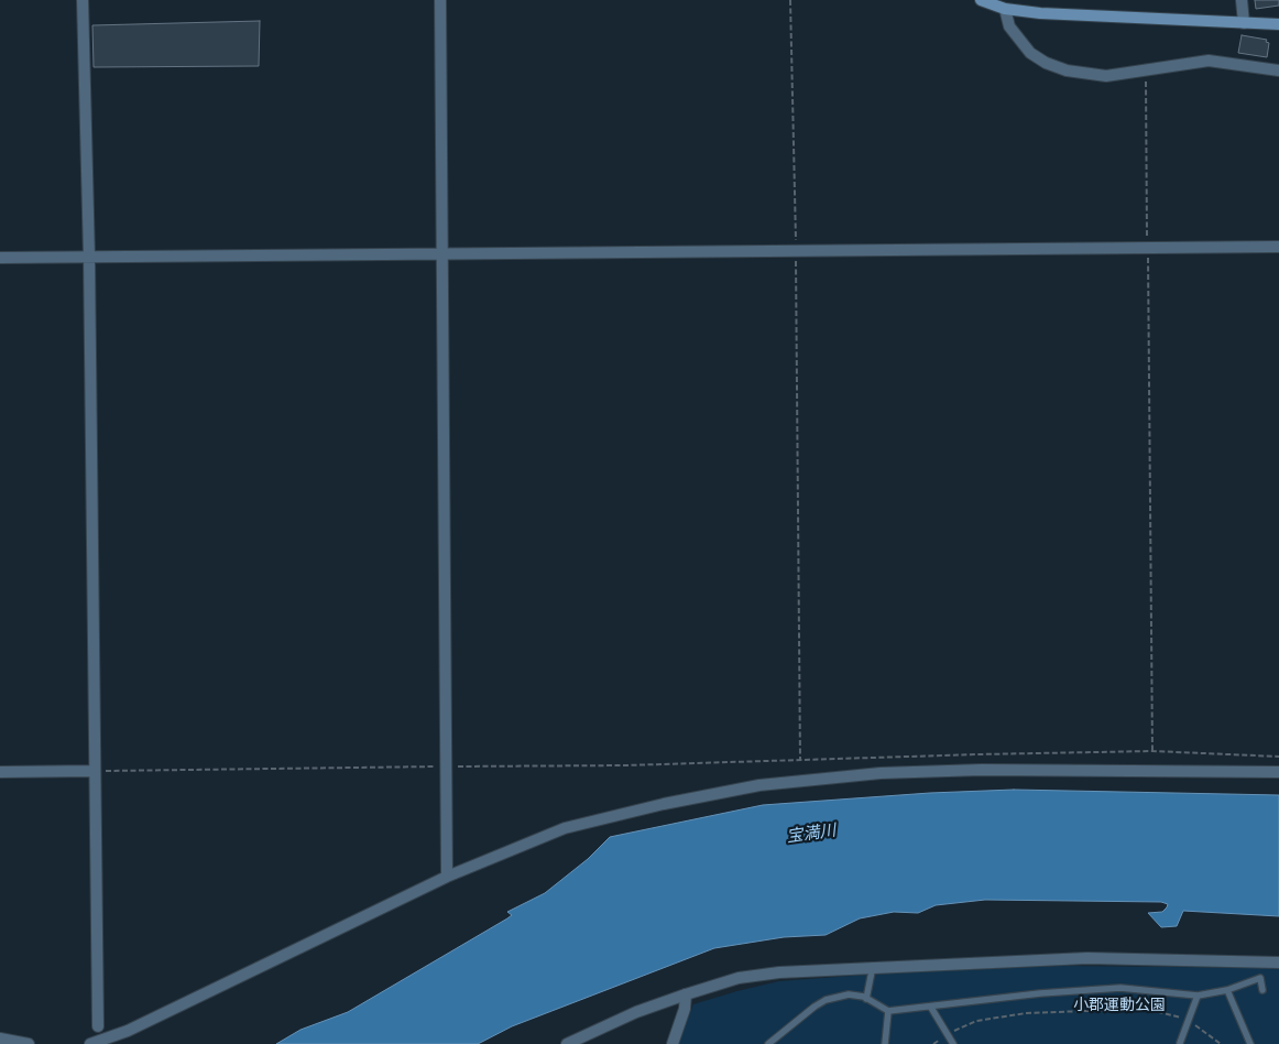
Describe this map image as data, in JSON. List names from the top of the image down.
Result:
{
  "water": ["宝満川"],
  "parks": ["小郡運動公園"]
}
